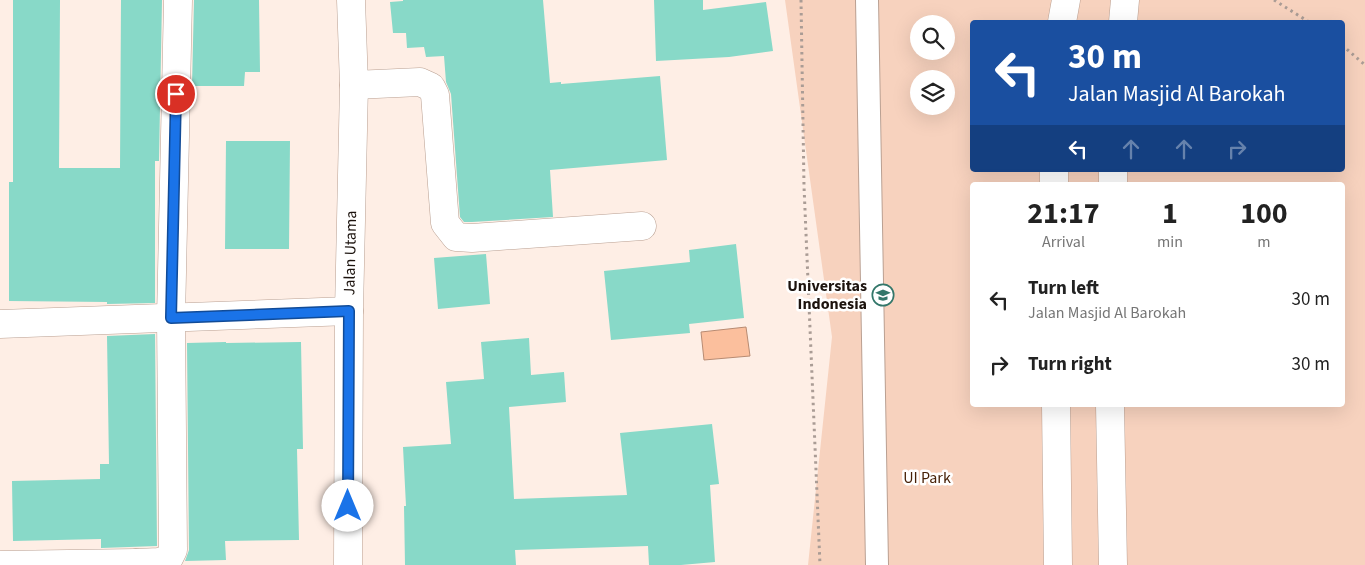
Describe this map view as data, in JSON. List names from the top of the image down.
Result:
{
  "streets": {
    "street": ["Jalan Utama"]
  },
  "parks": ["UI Park"],
  "places": {
    "school or university": ["Universitas Indonesia"]
  },
  "page": {
    "turn": ["30 m", "Jalan Masjid Al Barokah"],
    "eta": [
      "21:17",
      "Arrival",
      "1",
      "min",
      "100",
      "m"
    ],
    "list": [
      {
        "name": "Turn left",
        "note": "Jalan Masjid Al Barokah",
        "value": "30 m"
      },
      {
        "name": "Turn right",
        "value": "30 m"
      }
    ]
  }
}
